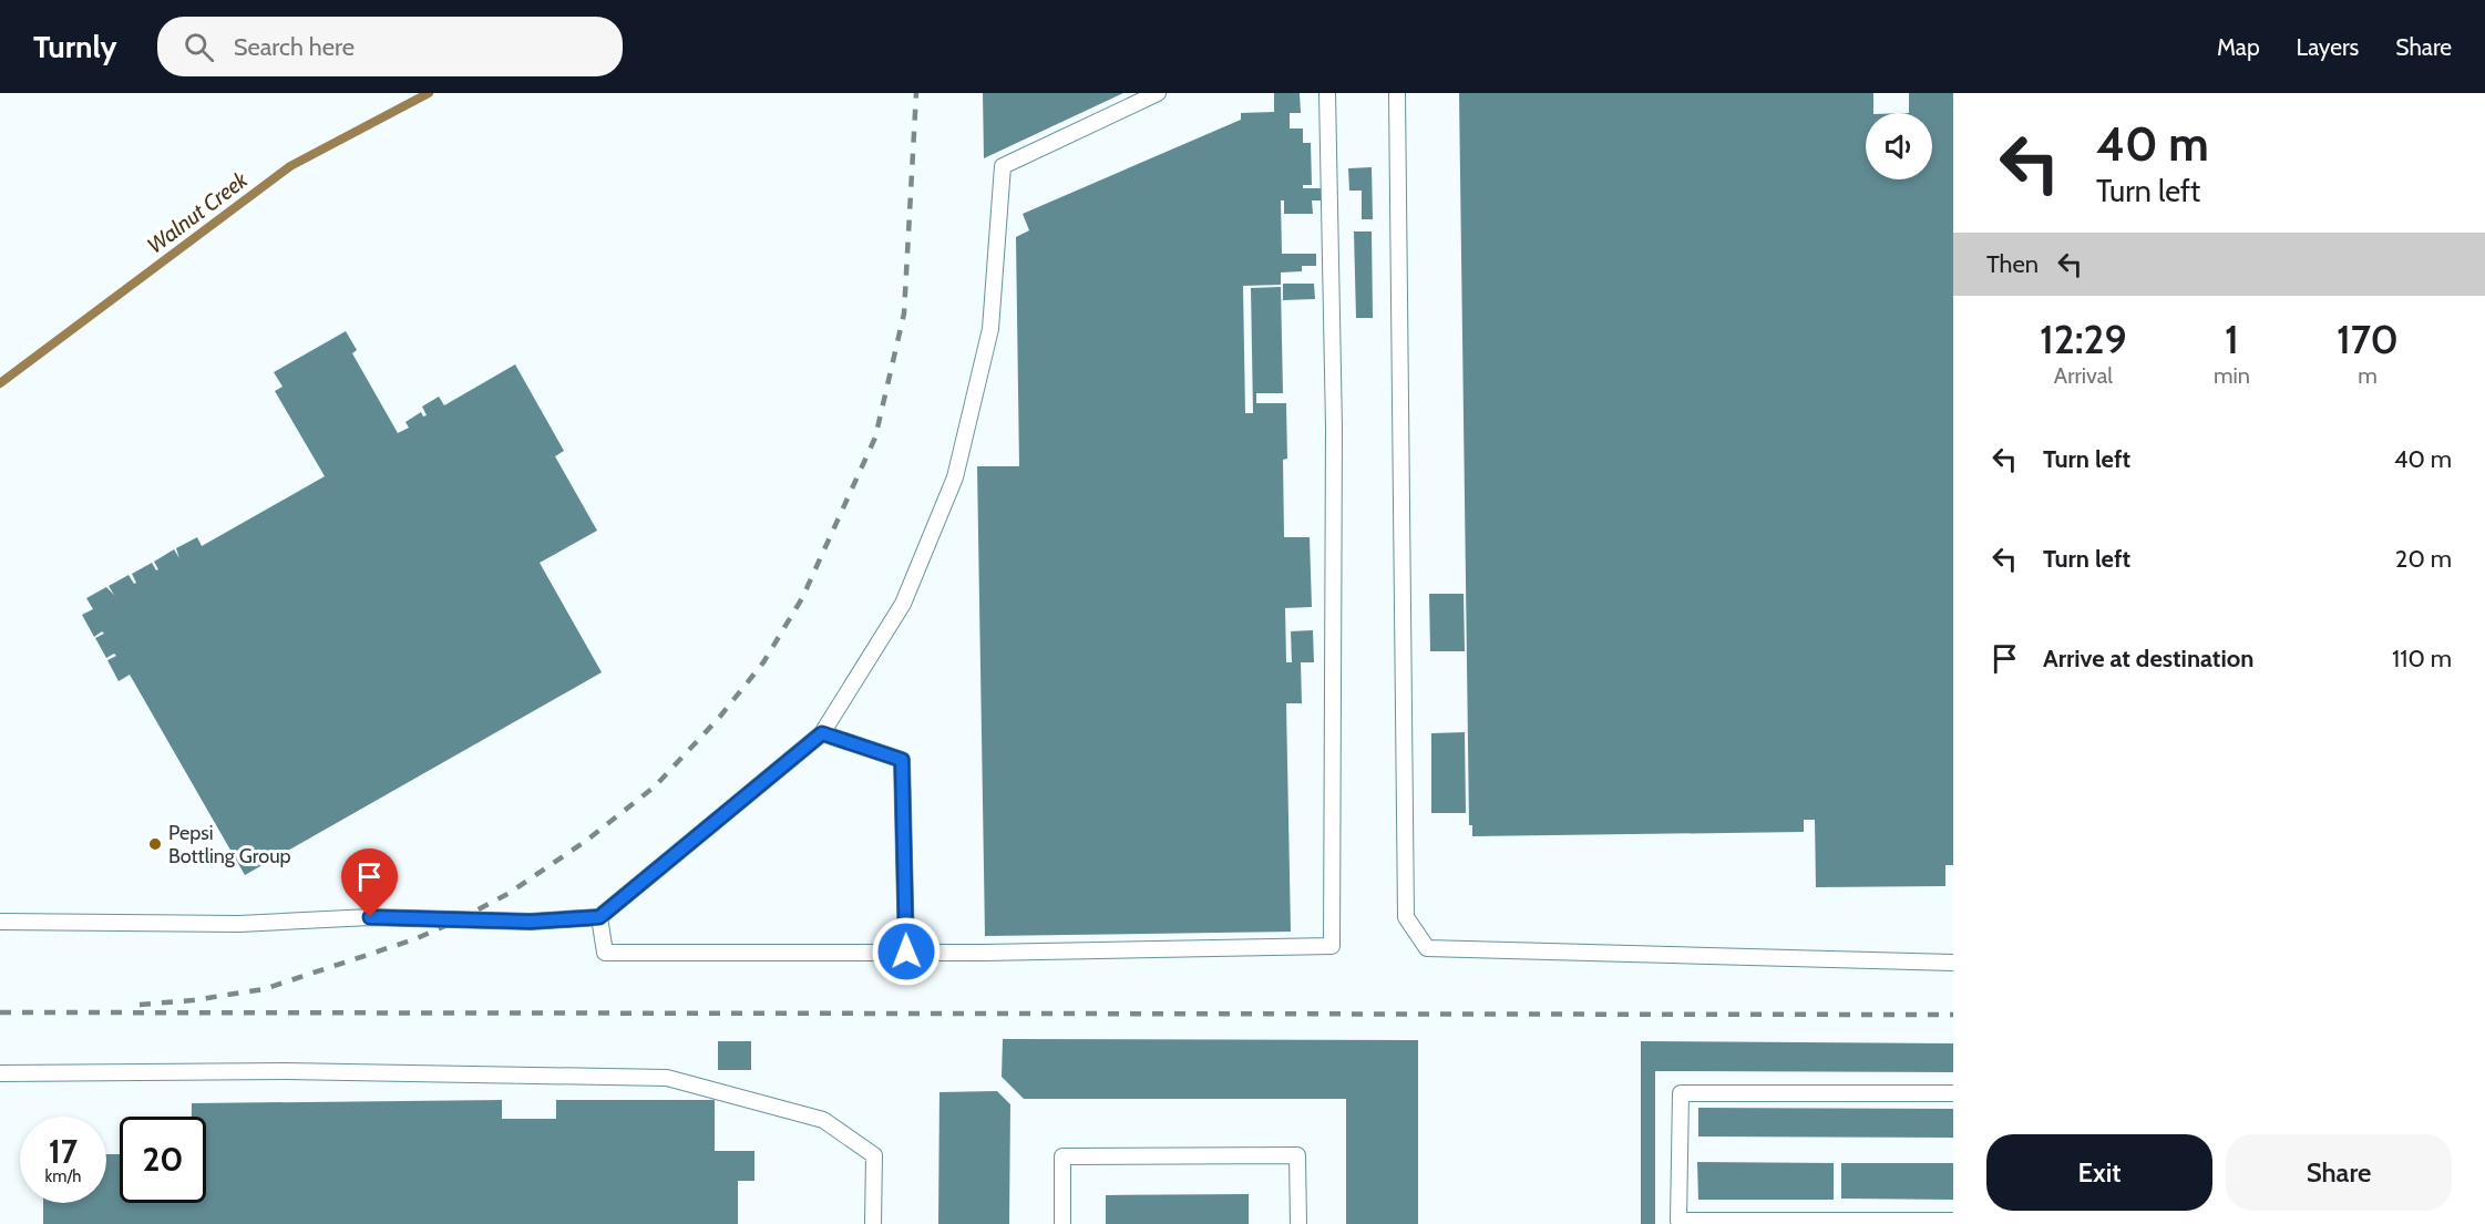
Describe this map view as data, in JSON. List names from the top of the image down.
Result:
{
  "water": ["Walnut Creek"],
  "places": ["Pepsi Bottling Group"],
  "page": {
    "header": "Turnly",
    "search": "Search here",
    "nav": ["Map", "Layers", "Share"],
    "turn": ["40 m", "Turn left"],
    "then": "Then",
    "eta": [
      "12:29",
      "Arrival",
      "1",
      "min",
      "170",
      "m"
    ],
    "list": [
      {
        "name": "Turn left",
        "value": "40 m"
      },
      {
        "name": "Turn left",
        "value": "20 m"
      },
      {
        "name": "Arrive at destination",
        "value": "110 m"
      }
    ],
    "speed": "17 km/h",
    "limit": "20",
    "buttons": ["Exit", "Share"]
  }
}
